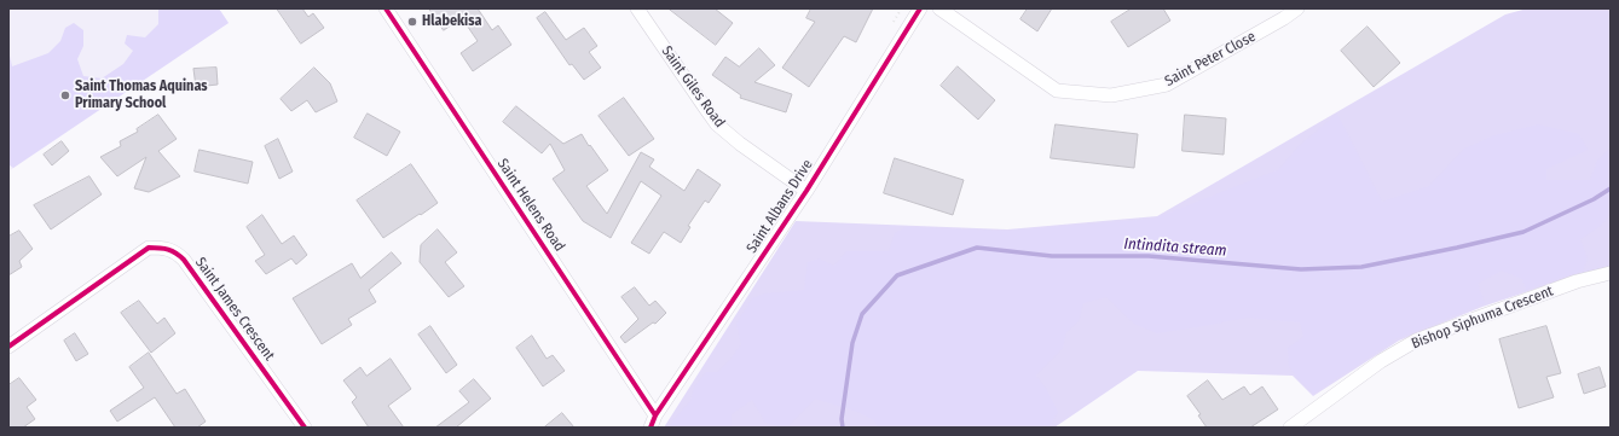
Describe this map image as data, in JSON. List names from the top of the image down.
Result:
{
  "streets": {
    "street": [
      "Saint Peter Close",
      "Saint Giles Road",
      "Saint Helens Road",
      "Saint Albans Drive",
      "Saint James Crescent",
      "Bishop Siphuma Crescent"
    ]
  },
  "crossings": [
    ["Saint Giles Road", "Saint Albans Drive"],
    ["Saint Helens Road", "Saint Albans Drive"]
  ],
  "water": ["Intindita stream"],
  "places": ["Hlabekisa", "Saint Thomas Aquinas Primary School"]
}
